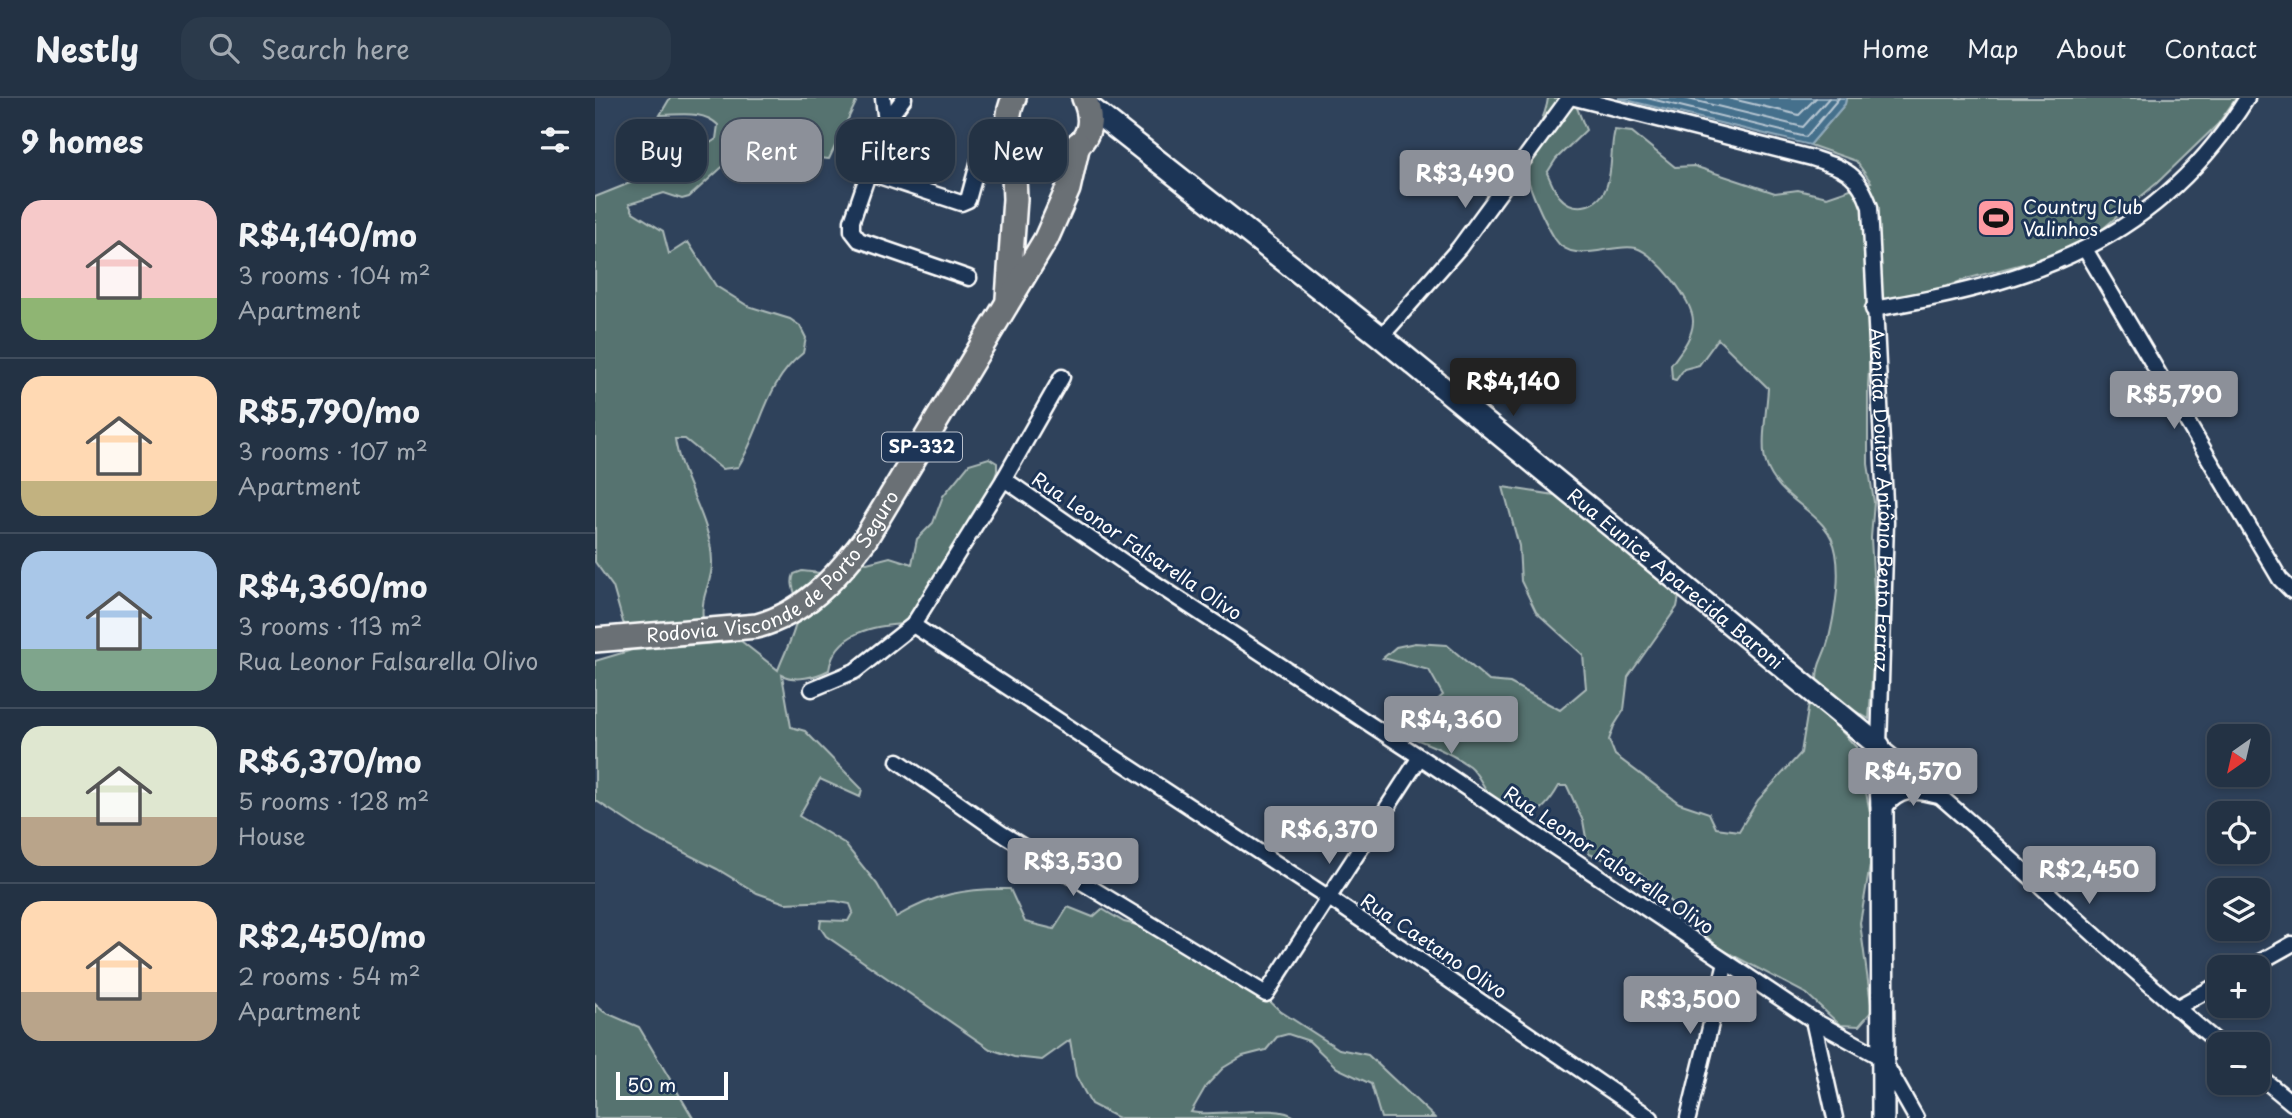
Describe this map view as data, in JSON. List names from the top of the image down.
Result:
{
  "streets": {
    "main road": [
      "SP-332",
      "Avenida Doutor Antônio Bento Ferraz",
      "Rodovia Visconde de Porto Seguro",
      "Rua Eunice Aparecida Baroni"
    ],
    "street": ["Rua Leonor Falsarella Olivo", "Rua Caetano Olivo"]
  },
  "crossings": [
    ["Avenida Doutor Antônio Bento Ferraz", "Rua Leonor Falsarella Olivo"],
    ["Avenida Doutor Antônio Bento Ferraz", "Rua Eunice Aparecida Baroni"],
    ["Rodovia Visconde de Porto Seguro", "Rua Eunice Aparecida Baroni"]
  ],
  "places": {
    "sports": ["Country Club Valinhos"]
  },
  "scale_bar": "50 m",
  "north": "bottom left",
  "page": {
    "header": "Nestly",
    "search": "Search here",
    "nav": [
      "Home",
      "Map",
      "About",
      "Contact"
    ],
    "heading": "9 homes",
    "chip": [
      "Buy",
      "Rent",
      "Filters",
      "New"
    ],
    "price": [
      "R$3,490",
      "R$4,140",
      "R$5,790",
      "R$4,360",
      "R$4,570",
      "R$6,370",
      "R$3,530",
      "R$2,450",
      "R$3,500"
    ],
    "list": [
      {
        "name": "R$4,140/mo",
        "note": "3 rooms · 104 m² · Apartment"
      },
      {
        "name": "R$5,790/mo",
        "note": "3 rooms · 107 m² · Apartment"
      },
      {
        "name": "R$4,360/mo",
        "note": "3 rooms · 113 m² · Rua Leonor Falsarella Olivo"
      },
      {
        "name": "R$6,370/mo",
        "note": "5 rooms · 128 m² · House"
      },
      {
        "name": "R$2,450/mo",
        "note": "2 rooms · 54 m² · Apartment"
      }
    ],
    "map_buttons": ["+", "−"],
    "scale": "50 m"
  }
}
